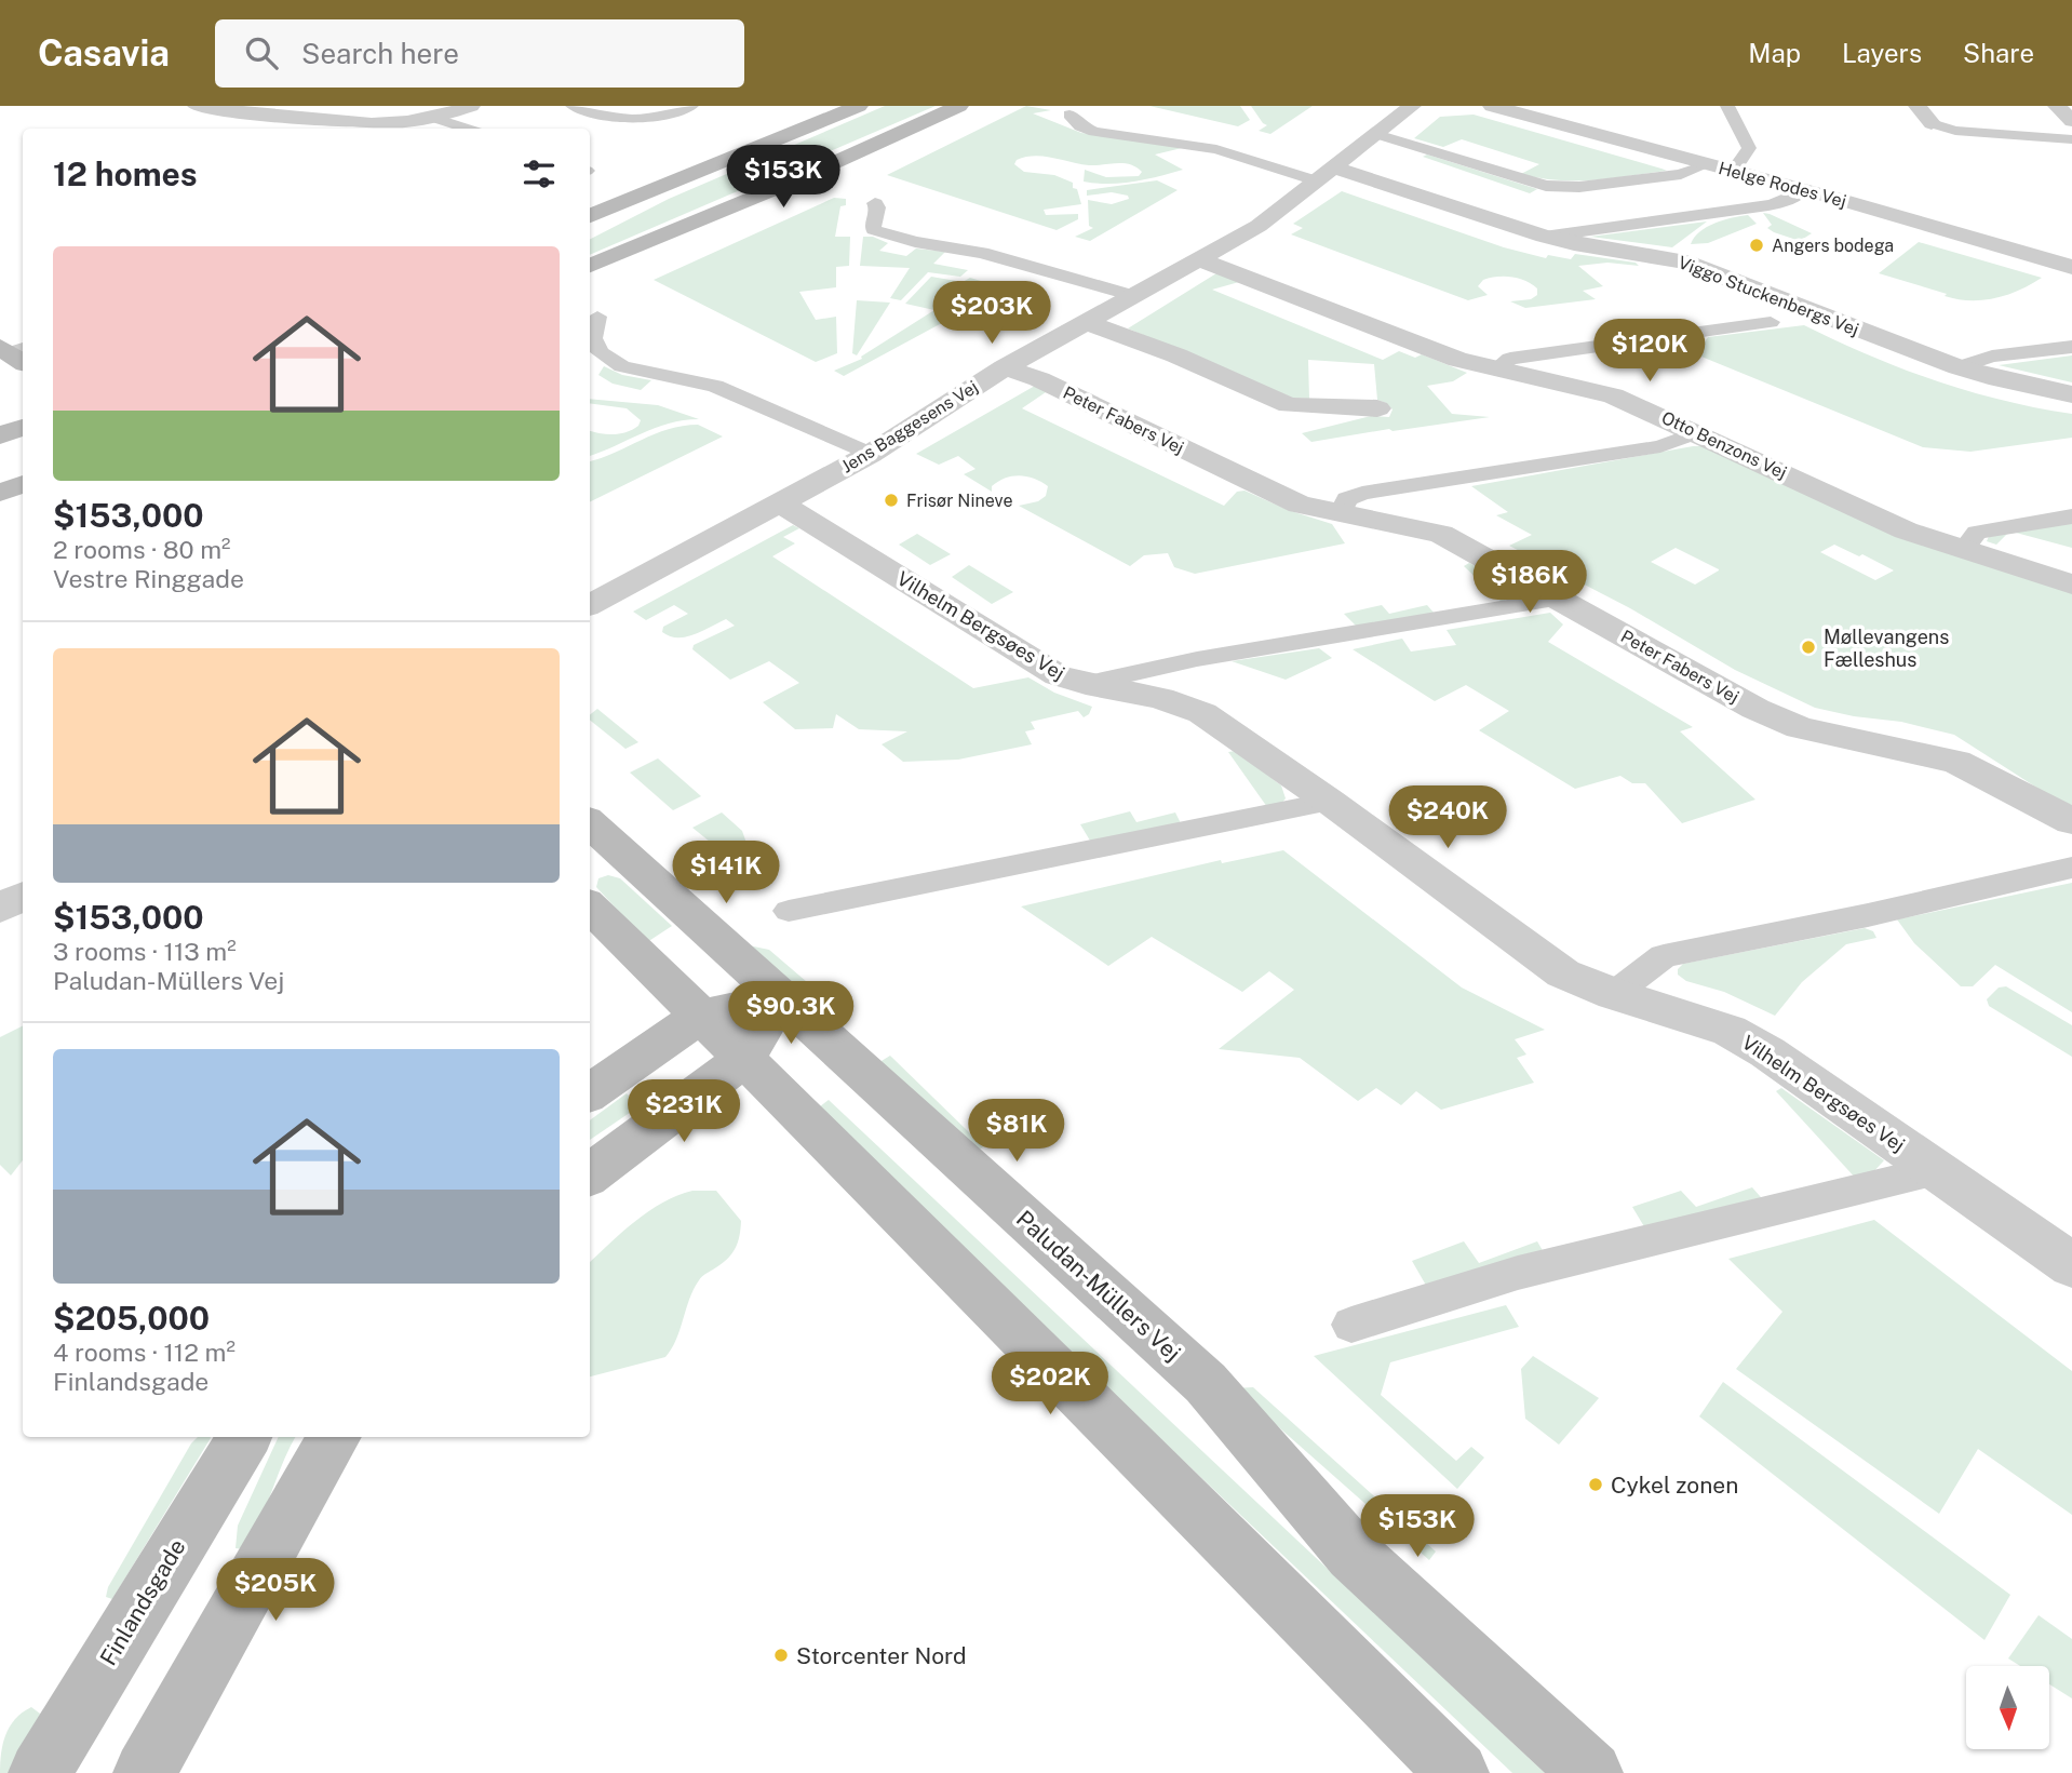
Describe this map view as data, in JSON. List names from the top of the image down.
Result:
{
  "streets": {
    "street": [
      "Helge Rodes Vej",
      "Viggo Stuckenbergs Vej",
      "Peter Fabers Vej",
      "Jens Baggesens Vej",
      "Otto Benzons Vej",
      "Vilhelm Bergsøes Vej",
      "Paludan-Müllers Vej",
      "Finlandsgade"
    ]
  },
  "crossings": [
    ["Viggo Stuckenbergs Vej", "Jens Baggesens Vej"],
    ["Peter Fabers Vej", "Jens Baggesens Vej"],
    ["Jens Baggesens Vej", "Otto Benzons Vej"],
    ["Jens Baggesens Vej", "Vilhelm Bergsøes Vej"]
  ],
  "places": [
    "Angers bodega",
    "Frisør Nineve",
    "Møllevangens Fælleshus",
    "Cykel zonen",
    "Storcenter Nord"
  ],
  "north": "bottom",
  "page": {
    "header": "Casavia",
    "search": "Search here",
    "nav": ["Map", "Layers", "Share"],
    "heading": "12 homes",
    "price": [
      "$153K",
      "$203K",
      "$120K",
      "$186K",
      "$240K",
      "$141K",
      "$90.3K",
      "$231K",
      "$81K",
      "$202K",
      "$153K",
      "$205K"
    ],
    "list": [
      {
        "name": "$153,000",
        "note": "2 rooms · 80 m² · Vestre Ringgade"
      },
      {
        "name": "$153,000",
        "note": "3 rooms · 113 m² · Paludan-Müllers Vej"
      },
      {
        "name": "$205,000",
        "note": "4 rooms · 112 m² · Finlandsgade"
      }
    ]
  }
}
